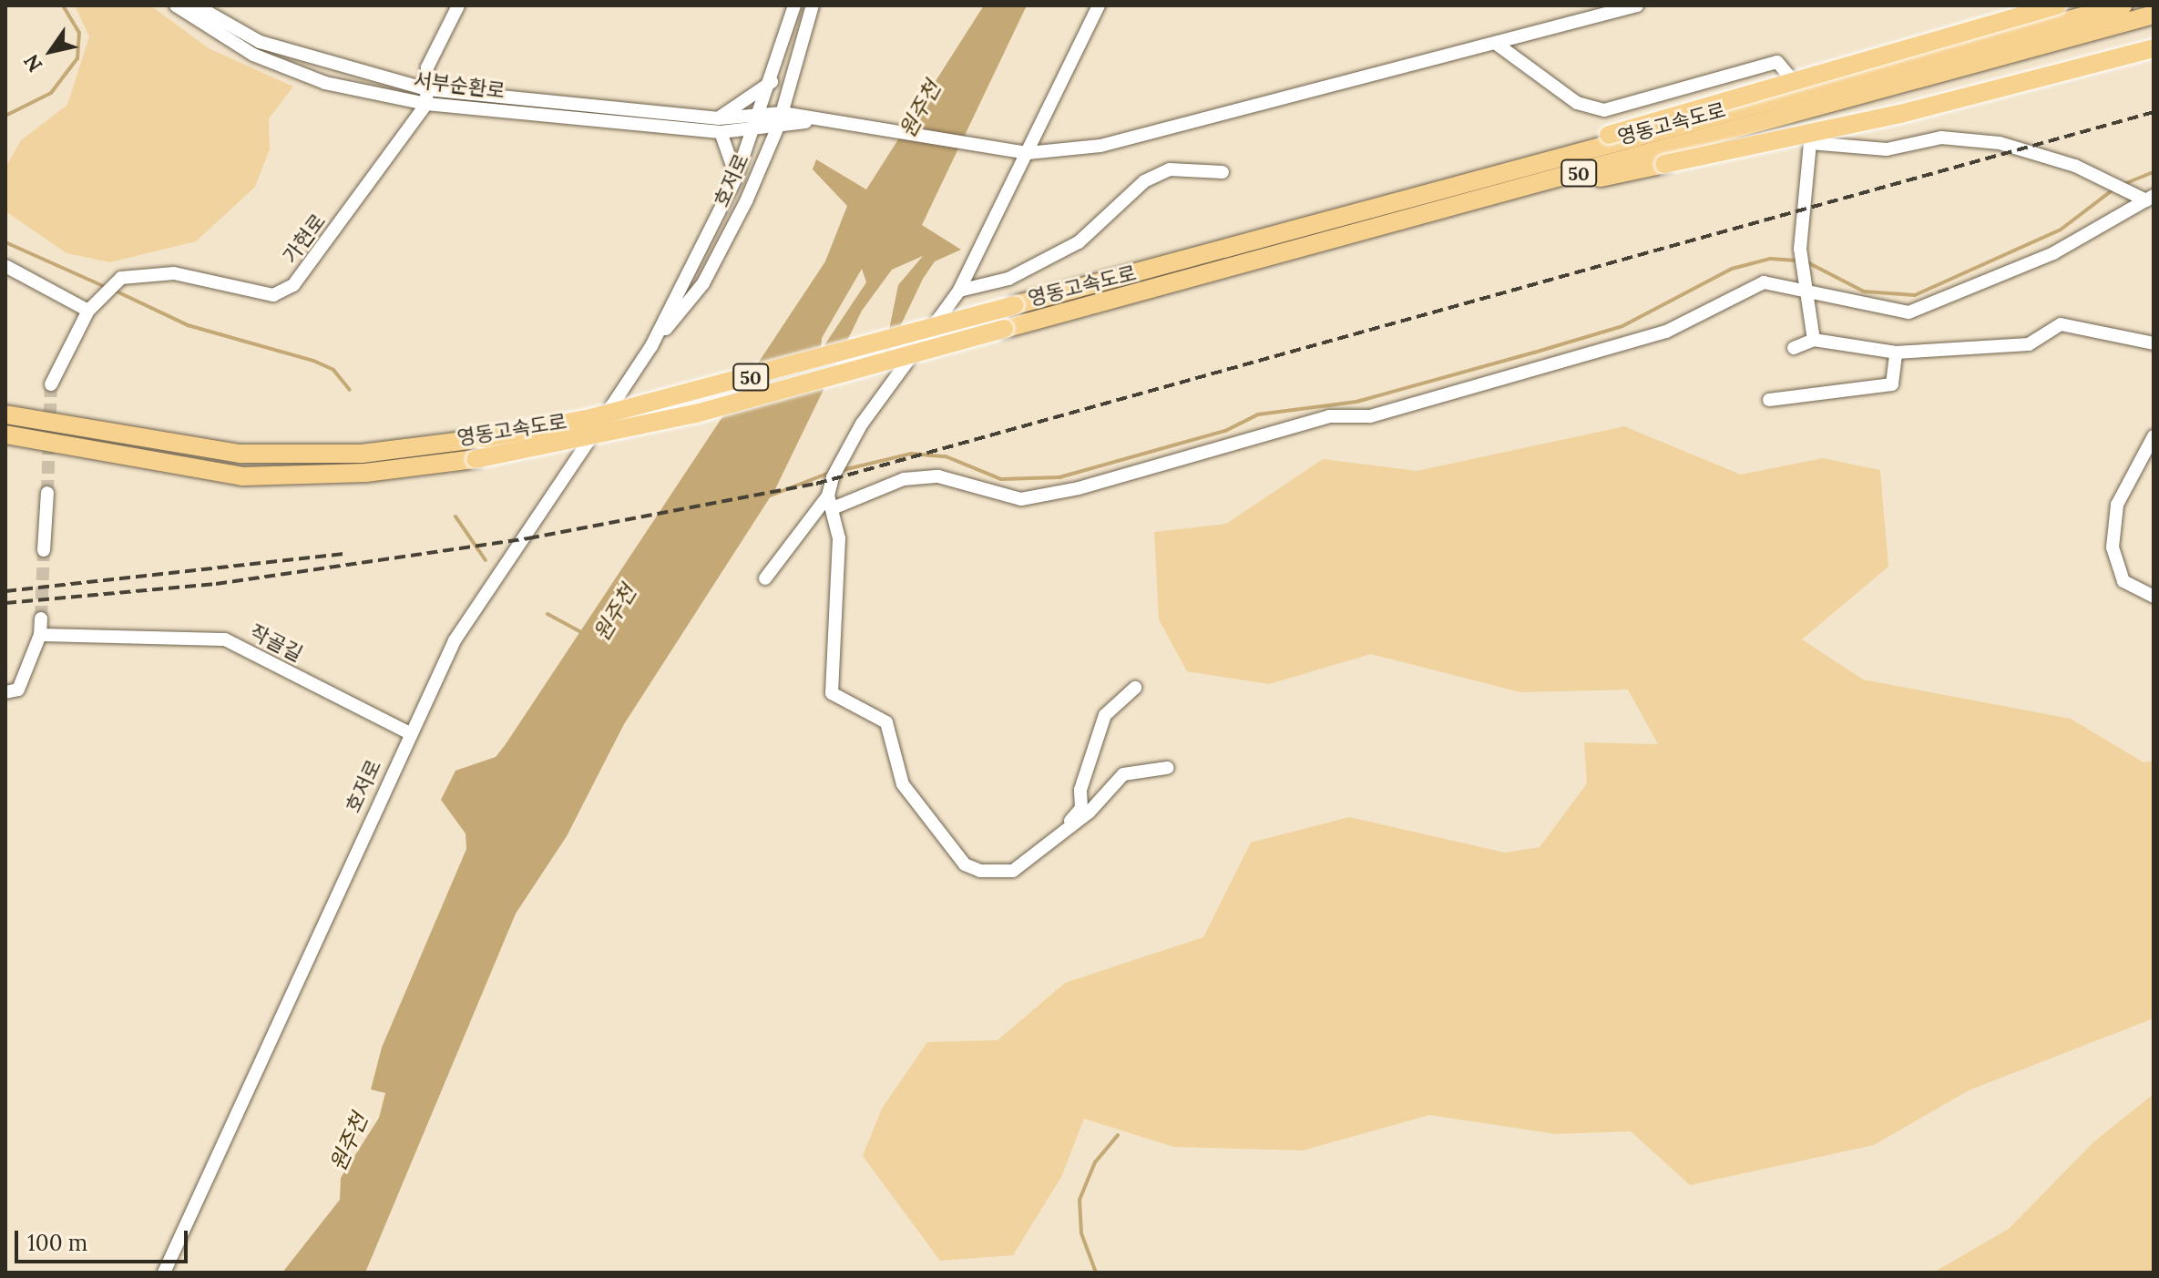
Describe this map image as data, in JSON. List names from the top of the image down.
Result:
{
  "streets": {
    "highway": ["영동고속도로", "50"],
    "street": [
      "서부순환로",
      "호저로",
      "가현로",
      "작골길"
    ]
  },
  "crossings": [
    ["서부순환로", "호저로"],
    ["서부순환로", "가현로"],
    ["호저로", "작골길"]
  ],
  "water": ["원주천"],
  "scale_bar": "100 m",
  "north": "bottom left"
}
